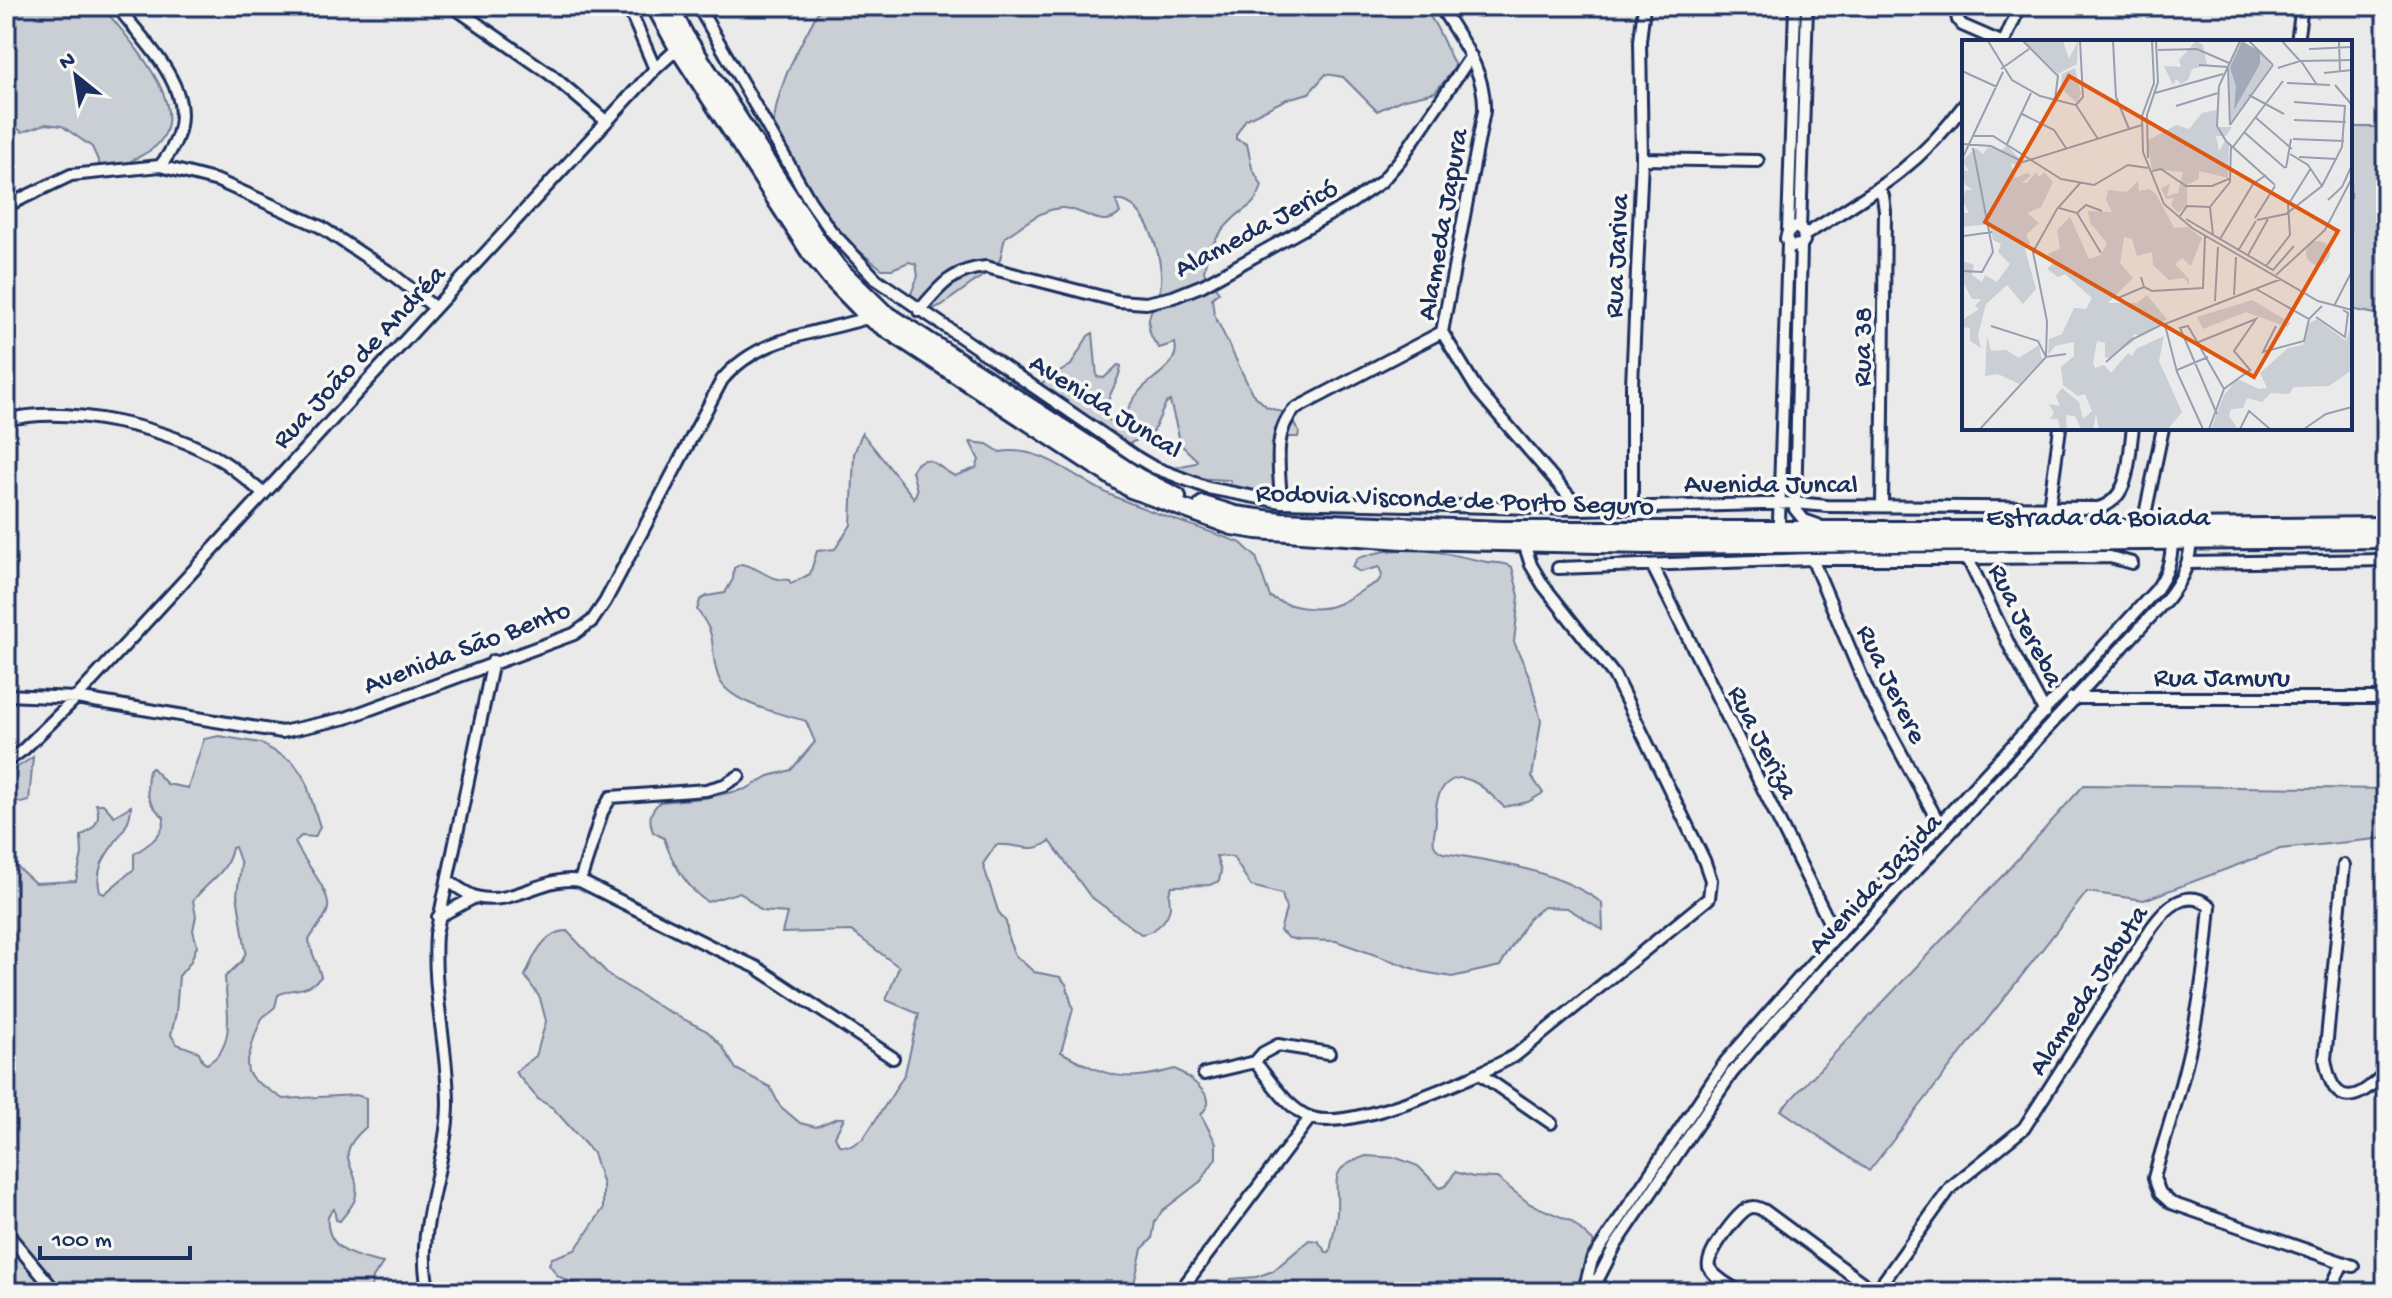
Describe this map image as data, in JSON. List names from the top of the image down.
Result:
{
  "streets": {
    "main road": ["Rodovia Visconde de Porto Seguro", "Estrada da Boiada"],
    "street": [
      "Alameda Japura",
      "Alameda Jericó",
      "Rua Jariva",
      "Rua 38",
      "Rua João de Andréa",
      "Avenida Juncal",
      "Rua Jereba",
      "Avenida São Bento",
      "Rua Jamuru",
      "Rua Jerere",
      "Rua Jeriza",
      "Avenida Jazida",
      "Alameda Jabuta"
    ]
  },
  "crossings": [
    ["Alameda Japura", "Alameda Jericó"],
    ["Alameda Japura", "Avenida Juncal"],
    ["Alameda Jericó", "Avenida Juncal"],
    ["Rua Jariva", "Avenida Juncal"],
    ["Rua 38", "Avenida Juncal"],
    ["Rua João de Andréa", "Rodovia Visconde de Porto Seguro"],
    ["Rua João de Andréa", "Avenida São Bento"],
    ["Rodovia Visconde de Porto Seguro", "Estrada da Boiada"],
    ["Rodovia Visconde de Porto Seguro", "Avenida São Bento"],
    ["Rodovia Visconde de Porto Seguro", "Rua Jerere"],
    ["Estrada da Boiada", "Rua Jerere"],
    ["Estrada da Boiada", "Avenida Jazida"],
    ["Rua Jereba", "Avenida Jazida"],
    ["Rua Jamuru", "Avenida Jazida"],
    ["Rua Jerere", "Avenida Jazida"],
    ["Rua Jeriza", "Avenida Jazida"]
  ],
  "scale_bar": "100 m",
  "north": "top left"
}
